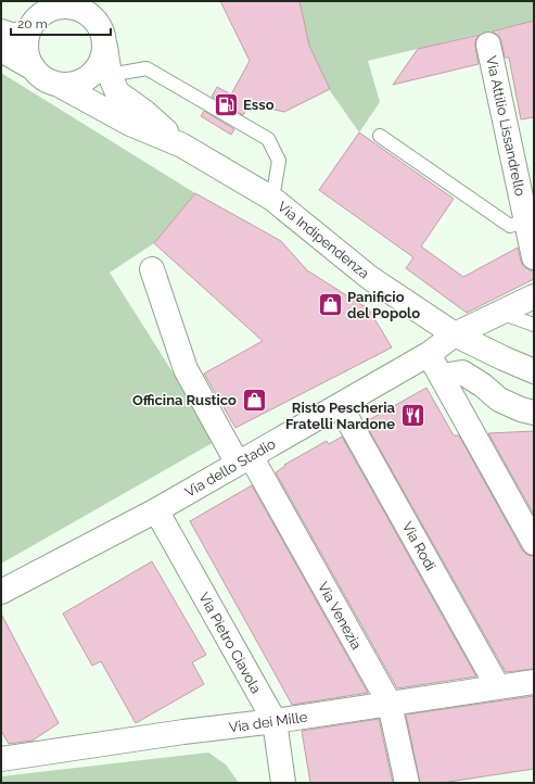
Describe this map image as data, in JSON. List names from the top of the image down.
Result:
{
  "streets": {
    "street": [
      "Via Attilio Lissandrello",
      "Via Indipendenza",
      "Via dello Stadio",
      "Via Rodi",
      "Via Venezia",
      "Via Pietro Ciavola",
      "Via dei Mille"
    ]
  },
  "crossings": [
    ["Via Indipendenza", "Via dello Stadio"],
    ["Via dello Stadio", "Via Rodi"],
    ["Via dello Stadio", "Via Venezia"],
    ["Via dello Stadio", "Via Pietro Ciavola"],
    ["Via Rodi", "Via dei Mille"],
    ["Via Venezia", "Via dei Mille"],
    ["Via Pietro Ciavola", "Via dei Mille"]
  ],
  "places": {
    "fuel station": ["Esso"],
    "shop": ["Panificio del Popolo", "Officina Rustico"],
    "restaurant": ["Risto Pescheria Fratelli Nardone"]
  },
  "scale_bar": "20 m"
}
